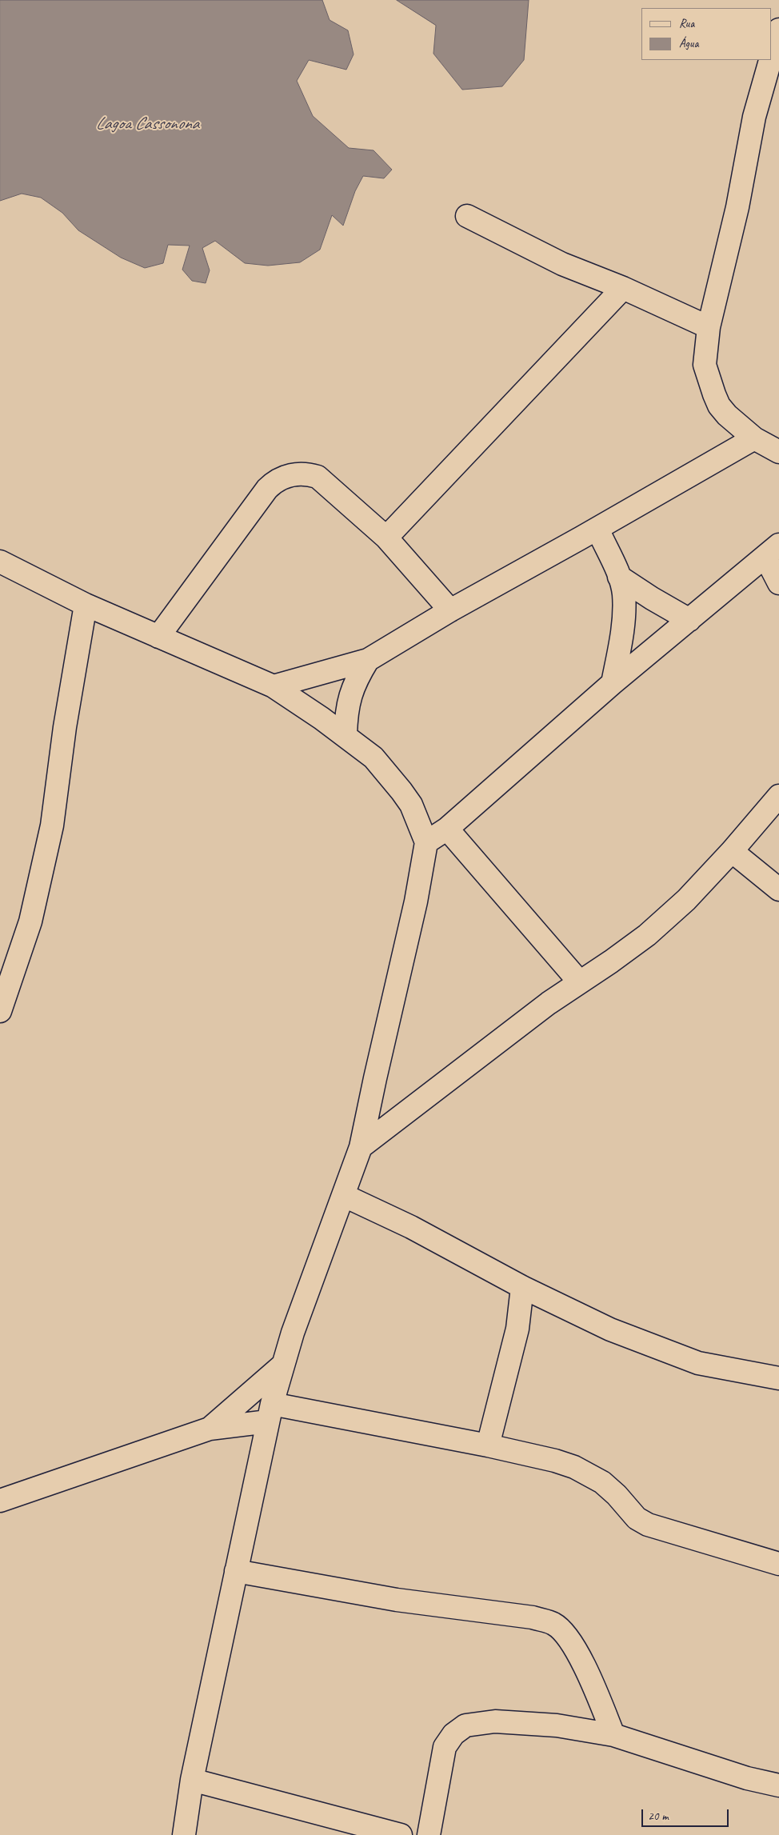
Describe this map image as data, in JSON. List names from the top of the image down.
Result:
{
  "water": ["Lagoa Cassonona"],
  "legend": ["Rua", "Água"],
  "scale_bar": "20 m"
}
